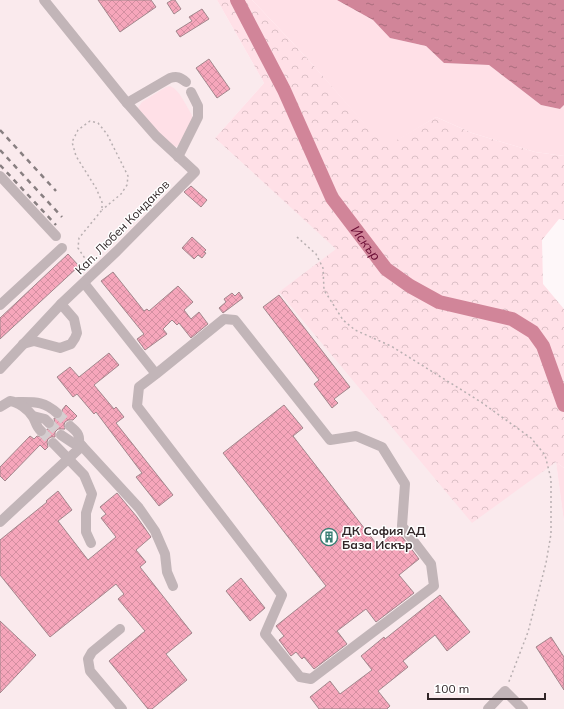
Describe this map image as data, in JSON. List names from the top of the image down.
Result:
{
  "streets": {
    "street": ["Кап. Любен Кондаков"]
  },
  "water": ["Искър"],
  "places": {
    "building": ["ДК София АД База Искър"]
  },
  "scale_bar": "100 m"
}
